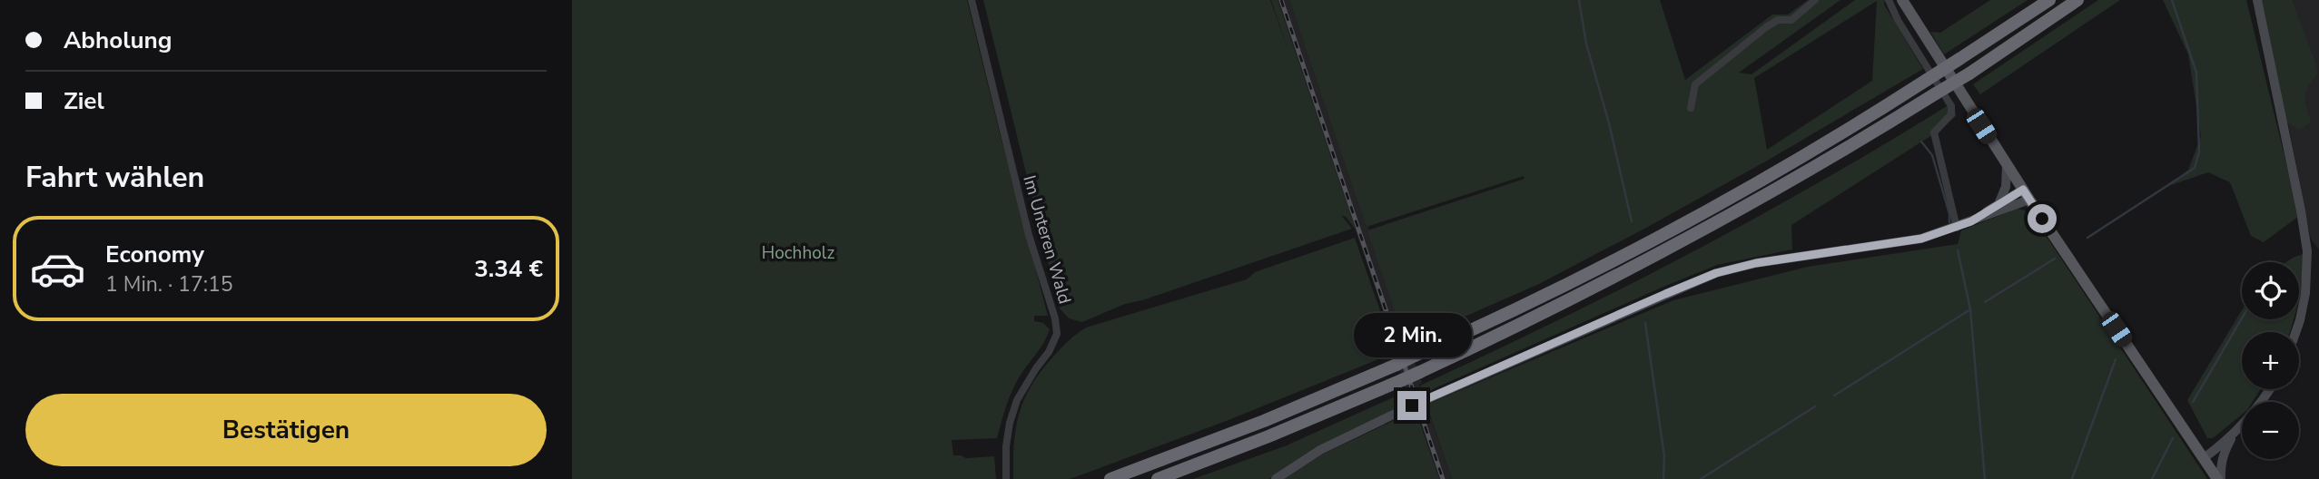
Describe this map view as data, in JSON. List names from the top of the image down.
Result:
{
  "streets": {
    "street": ["Im Unteren Wald"]
  },
  "parks": ["Hochholz"],
  "page": {
    "banner": ["Abholung", "Ziel"],
    "heading": "Fahrt wählen",
    "list": [
      {
        "name": "Economy",
        "note": "1 Min. · 17:15",
        "value": "3.34 €"
      }
    ],
    "map_buttons": ["+", "−"],
    "bubble": "2 Min.",
    "buttons": "Bestätigen"
  }
}
